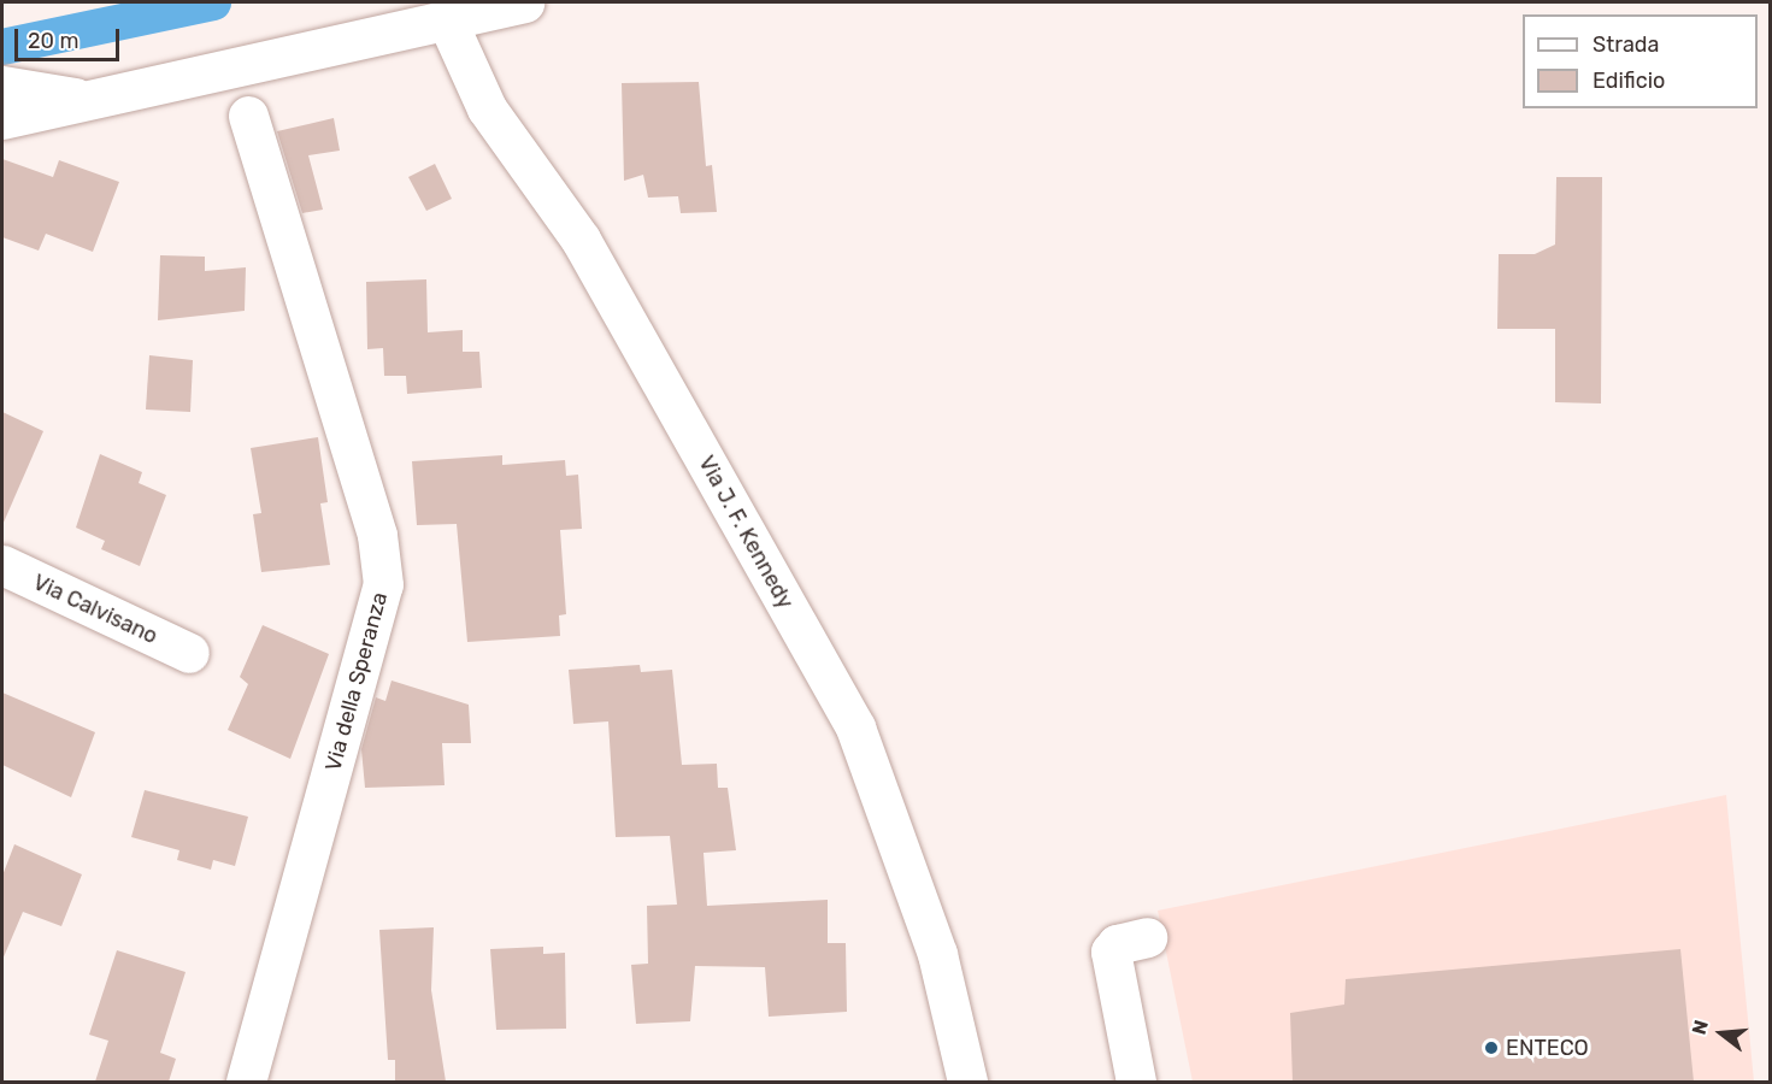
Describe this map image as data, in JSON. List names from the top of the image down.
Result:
{
  "streets": {
    "street": ["Via J. F. Kennedy", "Via Calvisano", "Via della Speranza"]
  },
  "places": ["ENTECO"],
  "legend": ["Strada", "Edificio"],
  "scale_bar": "20 m",
  "north": "left"
}
